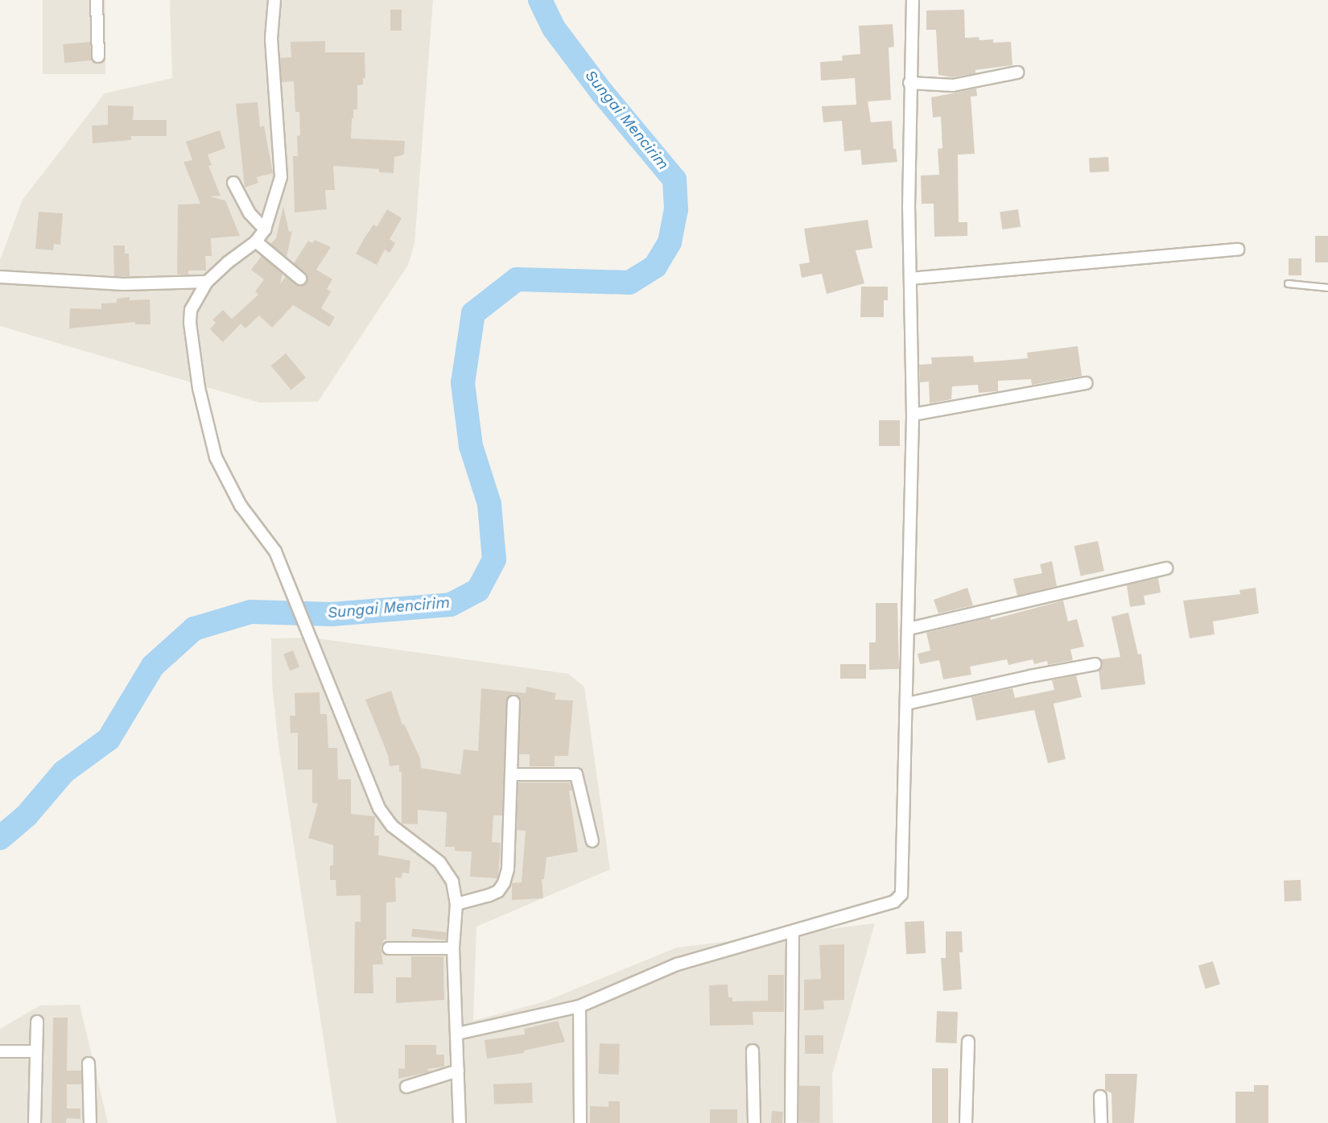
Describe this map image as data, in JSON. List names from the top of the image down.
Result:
{
  "water": ["Sungai Mencirim"]
}
